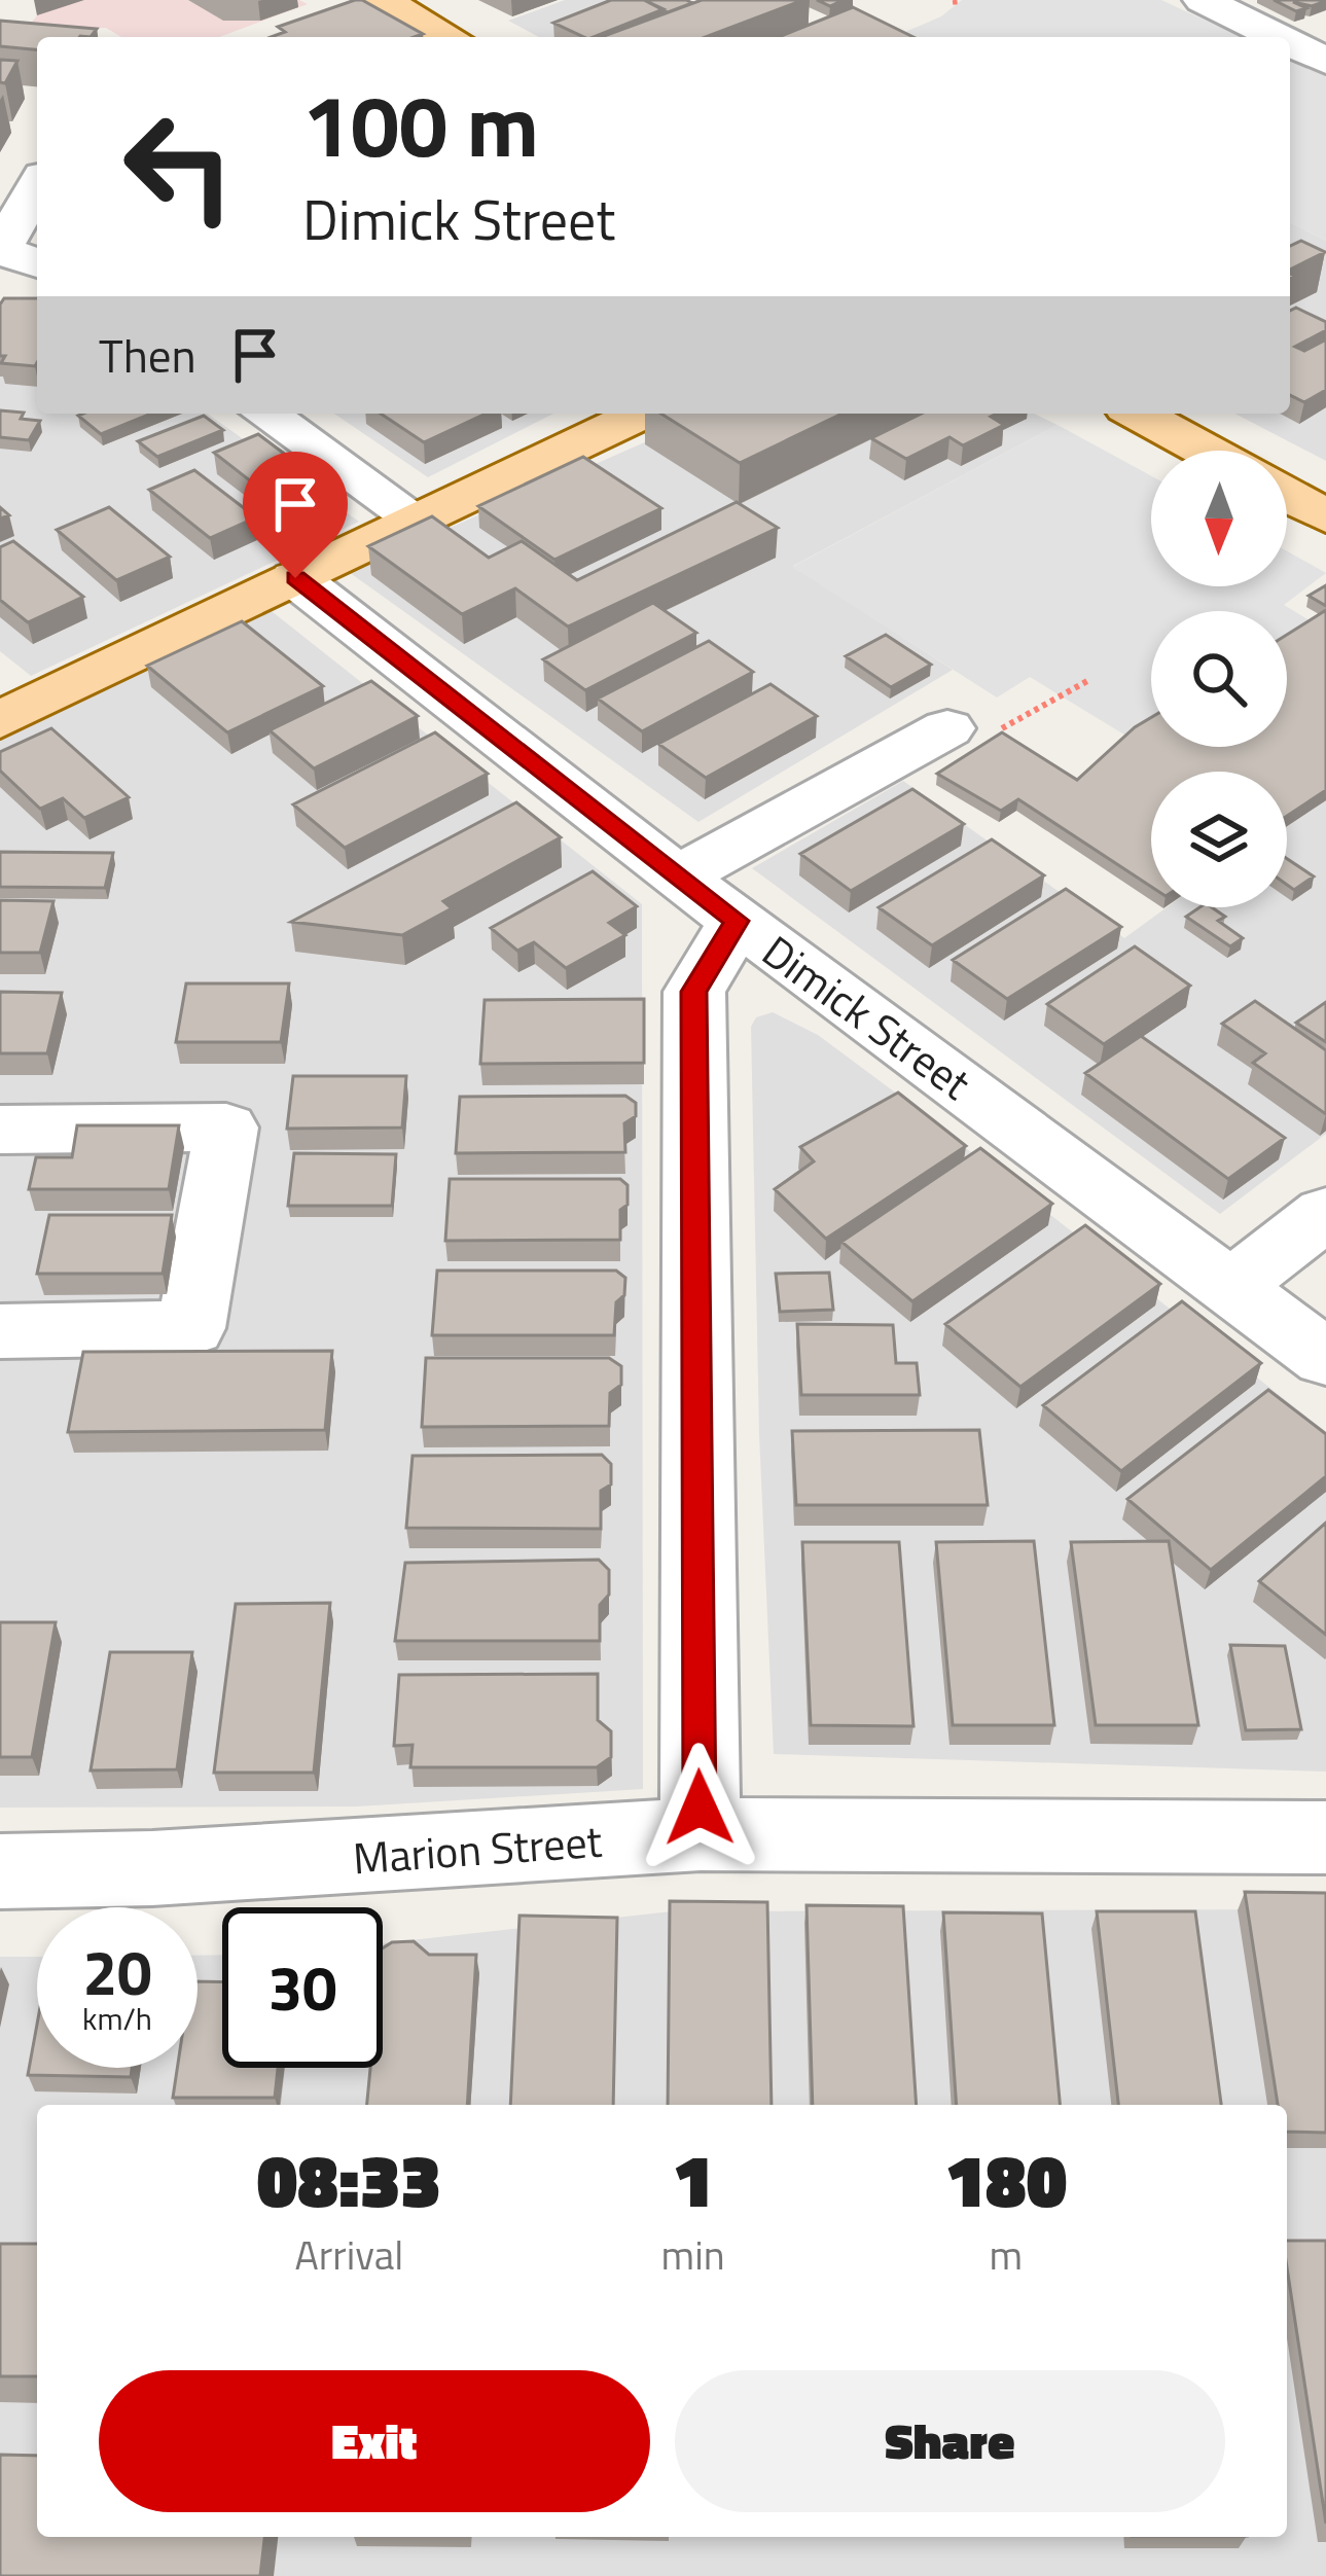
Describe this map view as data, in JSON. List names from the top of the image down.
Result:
{
  "streets": {
    "street": ["Dimick Street", "Marion Street"]
  },
  "north": "bottom",
  "page": {
    "turn": ["100 m", "Dimick Street"],
    "then": "Then",
    "speed": "20 km/h",
    "limit": "30",
    "eta": [
      "08:33",
      "Arrival",
      "1",
      "min",
      "180",
      "m"
    ],
    "buttons": ["Exit", "Share"]
  }
}
